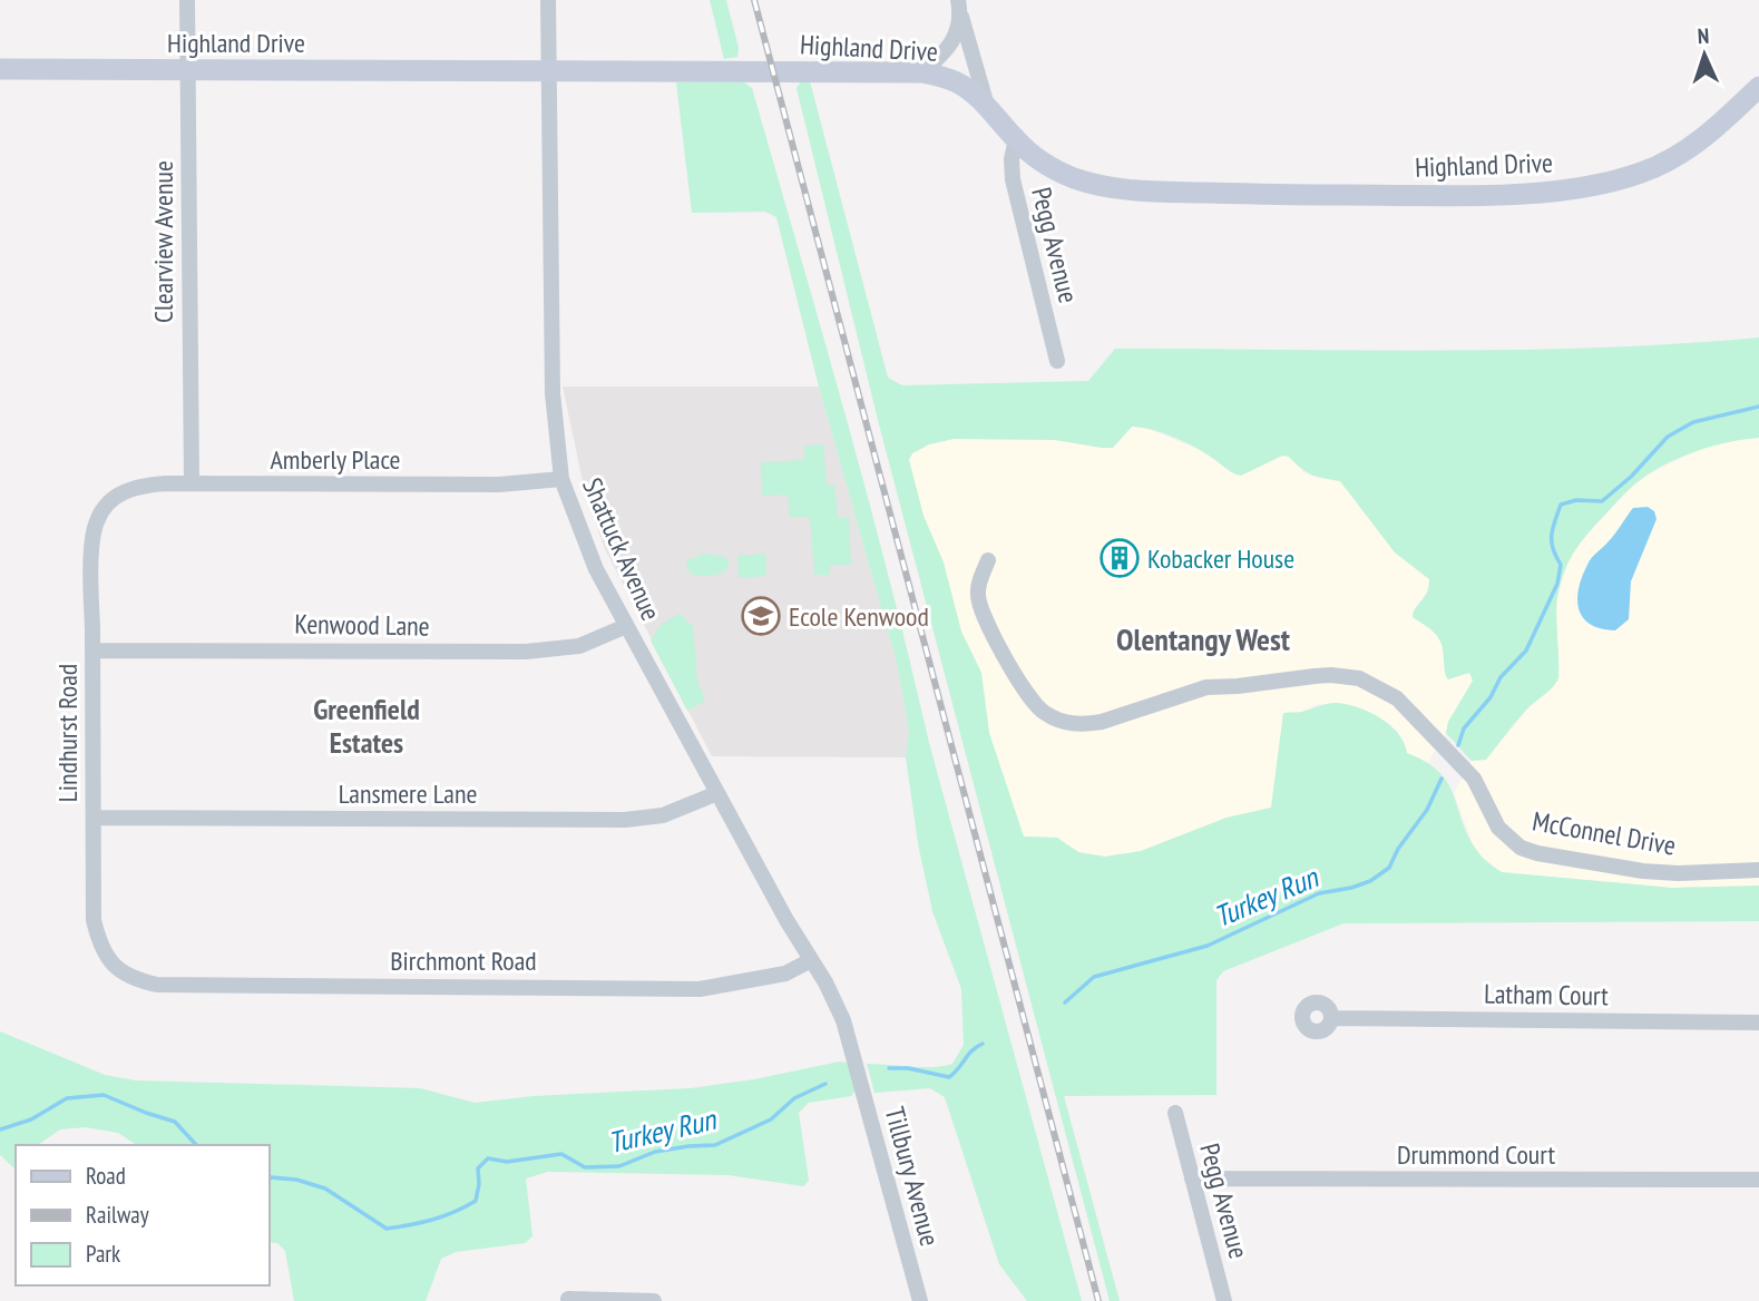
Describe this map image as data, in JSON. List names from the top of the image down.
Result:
{
  "streets": {
    "street": [
      "Highland Drive",
      "Clearview Avenue",
      "Pegg Avenue",
      "Amberly Place",
      "Shattuck Avenue",
      "Kenwood Lane",
      "Lindhurst Road",
      "Lansmere Lane",
      "McConnel Drive",
      "Birchmont Road",
      "Latham Court",
      "Drummond Court",
      "Tillbury Avenue"
    ]
  },
  "crossings": [
    ["Highland Drive", "Clearview Avenue"],
    ["Highland Drive", "Pegg Avenue"],
    ["Highland Drive", "Shattuck Avenue"],
    ["Clearview Avenue", "Amberly Place"],
    ["Pegg Avenue", "Drummond Court"],
    ["Amberly Place", "Shattuck Avenue"],
    ["Amberly Place", "Lindhurst Road"],
    ["Shattuck Avenue", "Kenwood Lane"],
    ["Shattuck Avenue", "Lansmere Lane"],
    ["Shattuck Avenue", "Birchmont Road"],
    ["Shattuck Avenue", "Tillbury Avenue"],
    ["Kenwood Lane", "Lindhurst Road"],
    ["Lindhurst Road", "Lansmere Lane"],
    ["Lindhurst Road", "Birchmont Road"]
  ],
  "districts": ["Olentangy West", "Greenfield Estates"],
  "water": ["Turkey Run"],
  "places": {
    "building": ["Kobacker House"],
    "school or university": ["Ecole Kenwood"]
  },
  "legend": ["Road", "Railway", "Park"],
  "north": "top"
}
